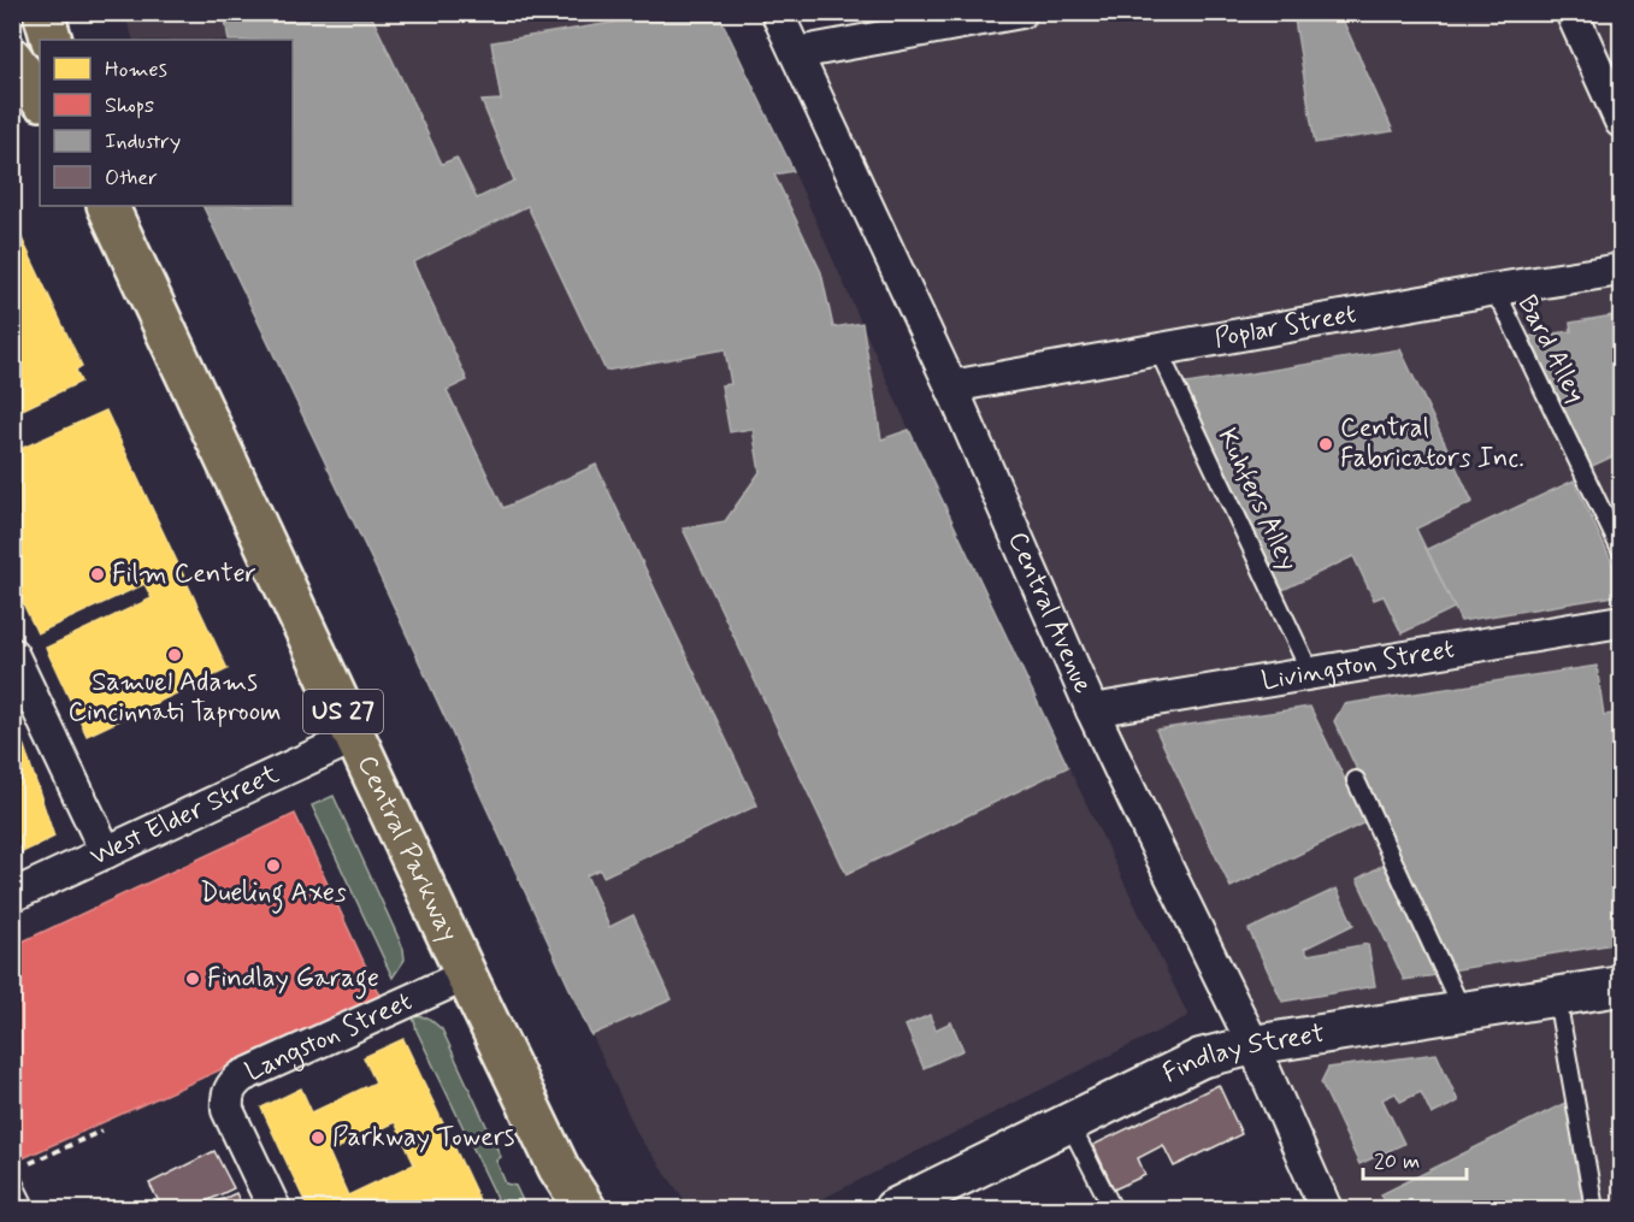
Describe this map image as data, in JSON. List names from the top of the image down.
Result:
{
  "streets": {
    "main road": ["US 27", "Central Parkway"],
    "street": [
      "Poplar Street",
      "Central Avenue",
      "Livingston Street",
      "West Elder Street",
      "Langston Street",
      "Findlay Street"
    ],
    "lane": ["Bard Alley", "Kuhfers Alley"]
  },
  "crossings": [
    ["Poplar Street", "Bard Alley"],
    ["Poplar Street", "Kuhfers Alley"],
    ["Poplar Street", "Central Avenue"],
    ["Kuhfers Alley", "Livingston Street"],
    ["Central Avenue", "Livingston Street"],
    ["Central Avenue", "Findlay Street"],
    ["West Elder Street", "Central Parkway"],
    ["Central Parkway", "Langston Street"]
  ],
  "places": [
    "Central Fabricators Inc.",
    "Film Center",
    "Samuel Adams Cincinnati Taproom",
    "Dueling Axes",
    "Findlay Garage",
    "Parkway Towers"
  ],
  "legend": [
    "Homes",
    "Shops",
    "Industry",
    "Other"
  ],
  "scale_bar": "20 m"
}
